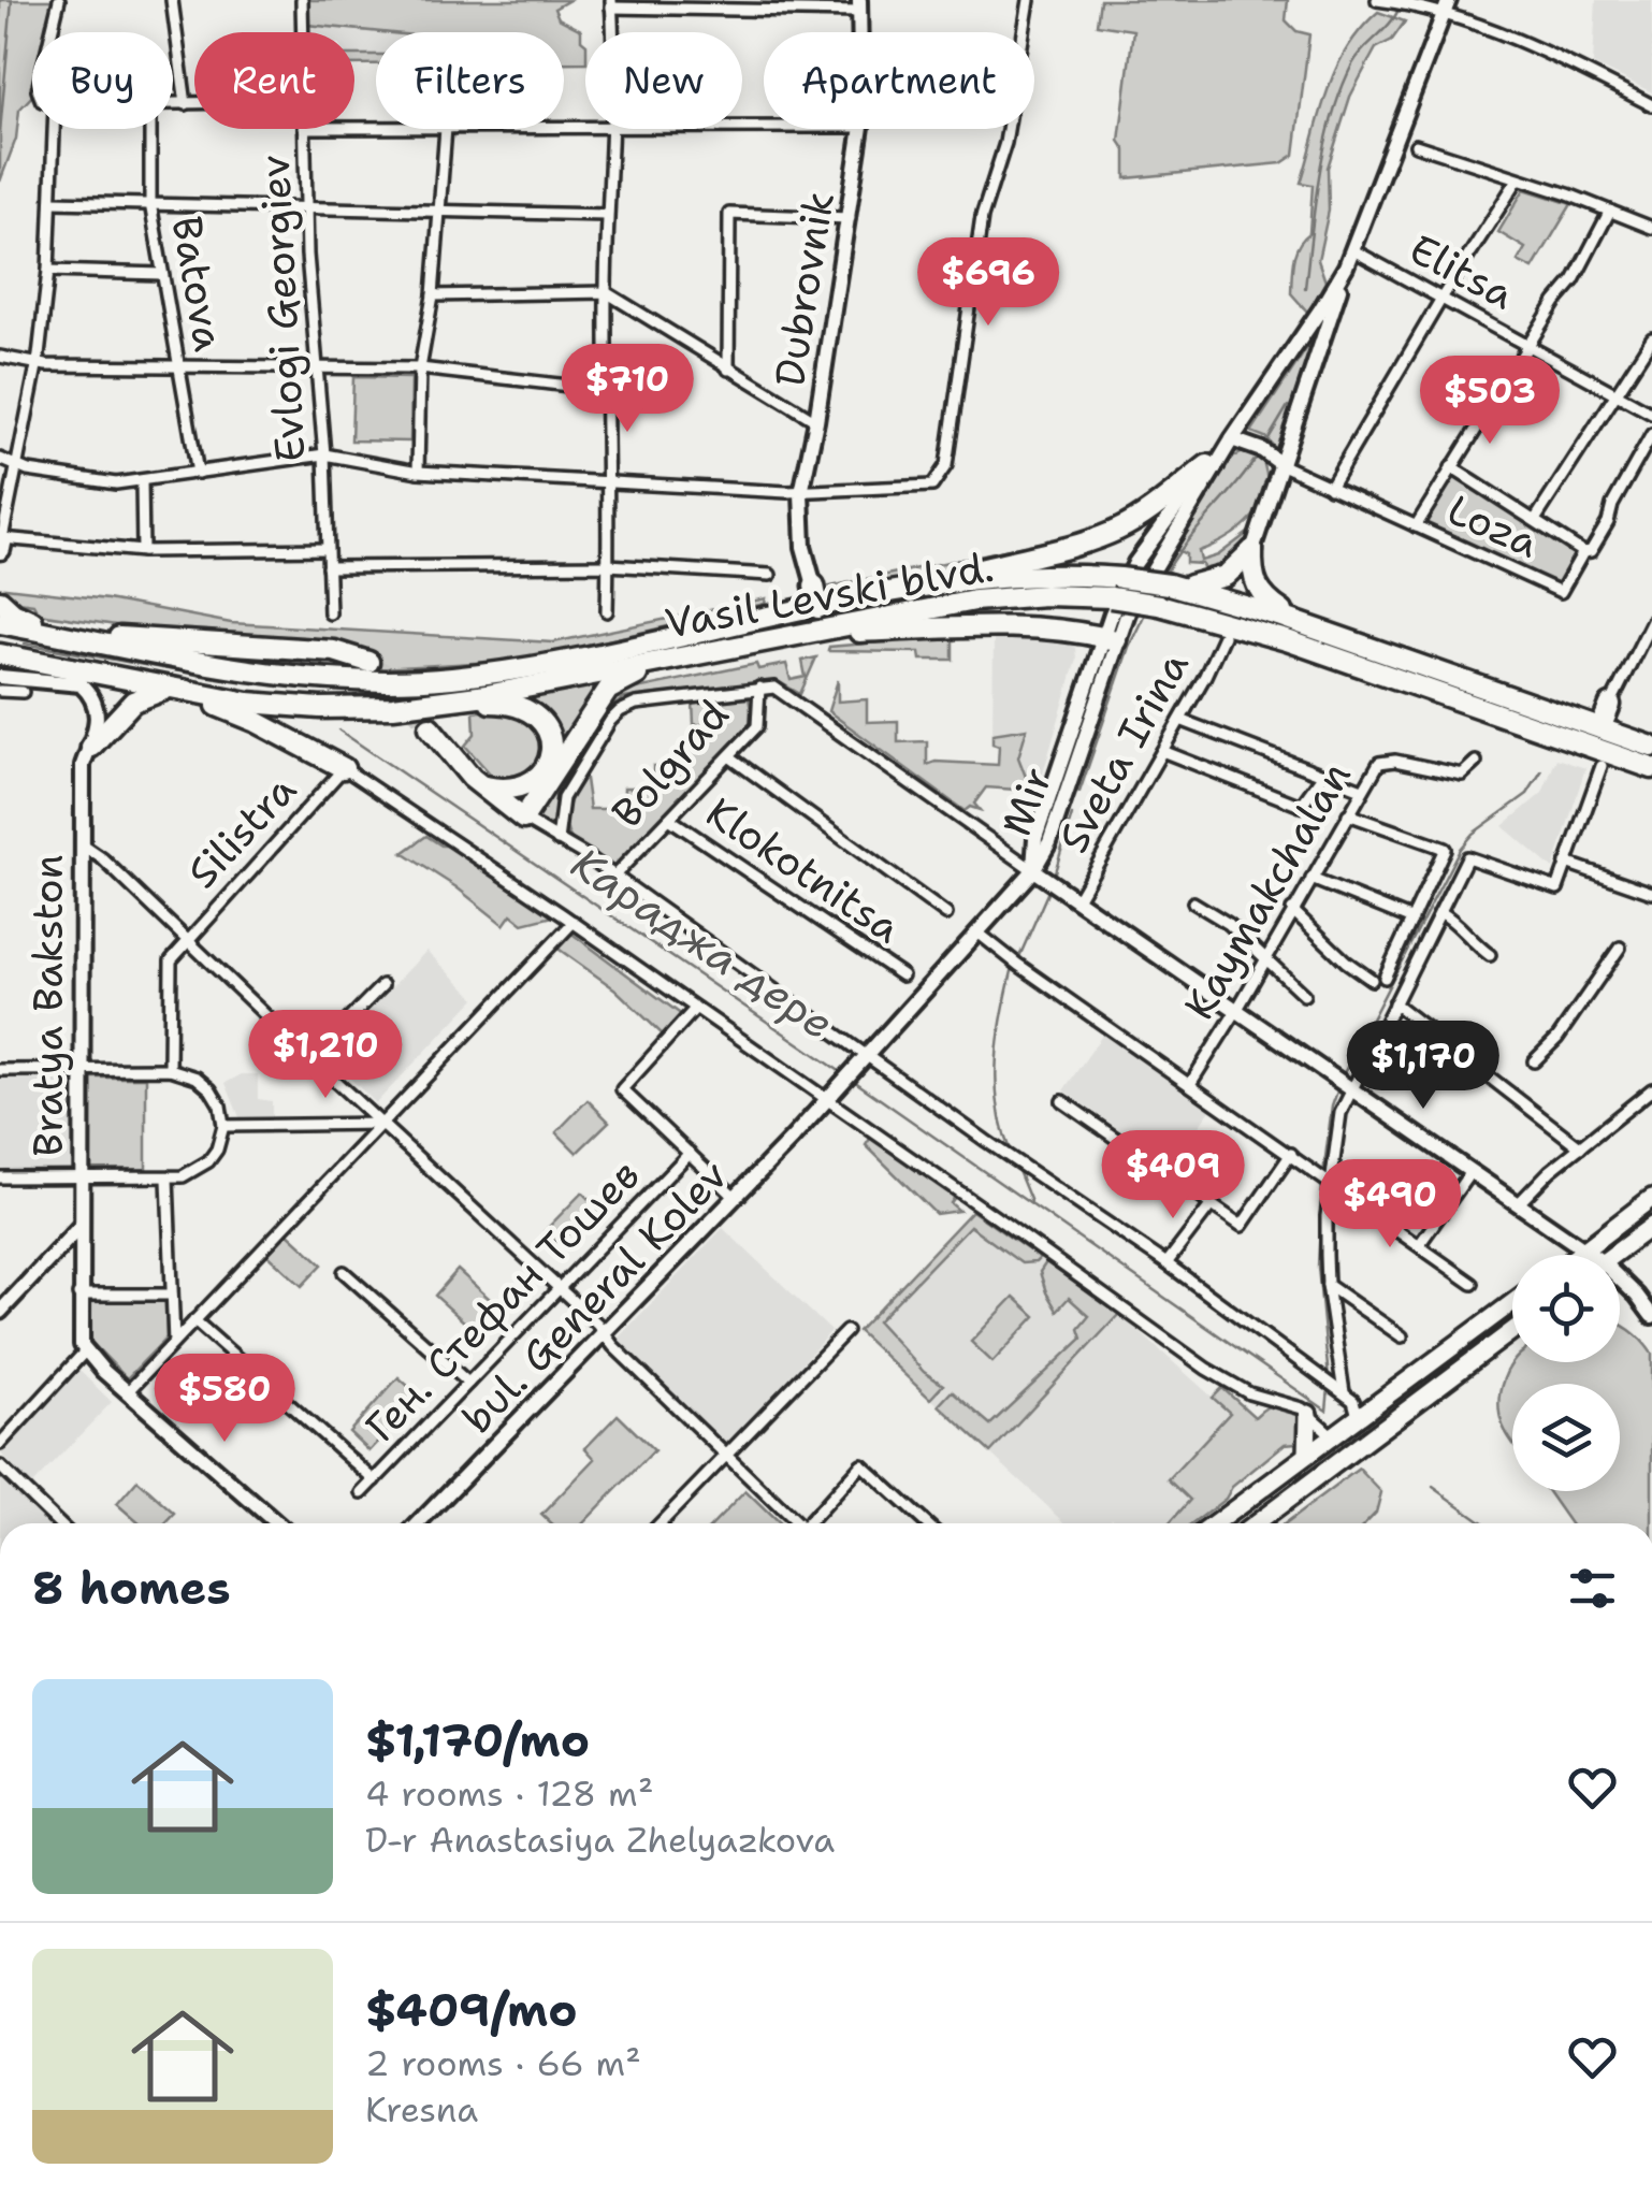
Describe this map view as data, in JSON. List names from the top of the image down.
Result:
{
  "streets": {
    "highway": ["Vasil Levski blvd."],
    "street": [
      "Elitsa",
      "Batova",
      "Dubrovnik",
      "Evlogi Georgiev",
      "Loza",
      "Sveta Irina",
      "Bolgrad",
      "Mir",
      "Silistra",
      "Klokotnitsa",
      "Kaymakchalan",
      "Bratya Bakston",
      "bul. General Kolev",
      "Ген. Стефан Тошев"
    ]
  },
  "crossings": [
    ["Elitsa", "Mir"],
    ["Loza", "Mir"],
    ["Vasil Levski blvd.", "Sveta Irina"],
    ["Bolgrad", "Klokotnitsa"],
    ["Mir", "bul. General Kolev"]
  ],
  "water": ["Караджа дере"],
  "page": {
    "chip": [
      "Buy",
      "Rent",
      "Filters",
      "New",
      "Apartment"
    ],
    "price": [
      "$696",
      "$710",
      "$503",
      "$1,210",
      "$1,170",
      "$409",
      "$490",
      "$580"
    ],
    "heading": "8 homes",
    "list": [
      {
        "name": "$1,170/mo",
        "note": "4 rooms · 128 m² · D-r Anastasiya Zhelyazkova"
      },
      {
        "name": "$409/mo",
        "note": "2 rooms · 66 m² · Kresna"
      }
    ]
  }
}
